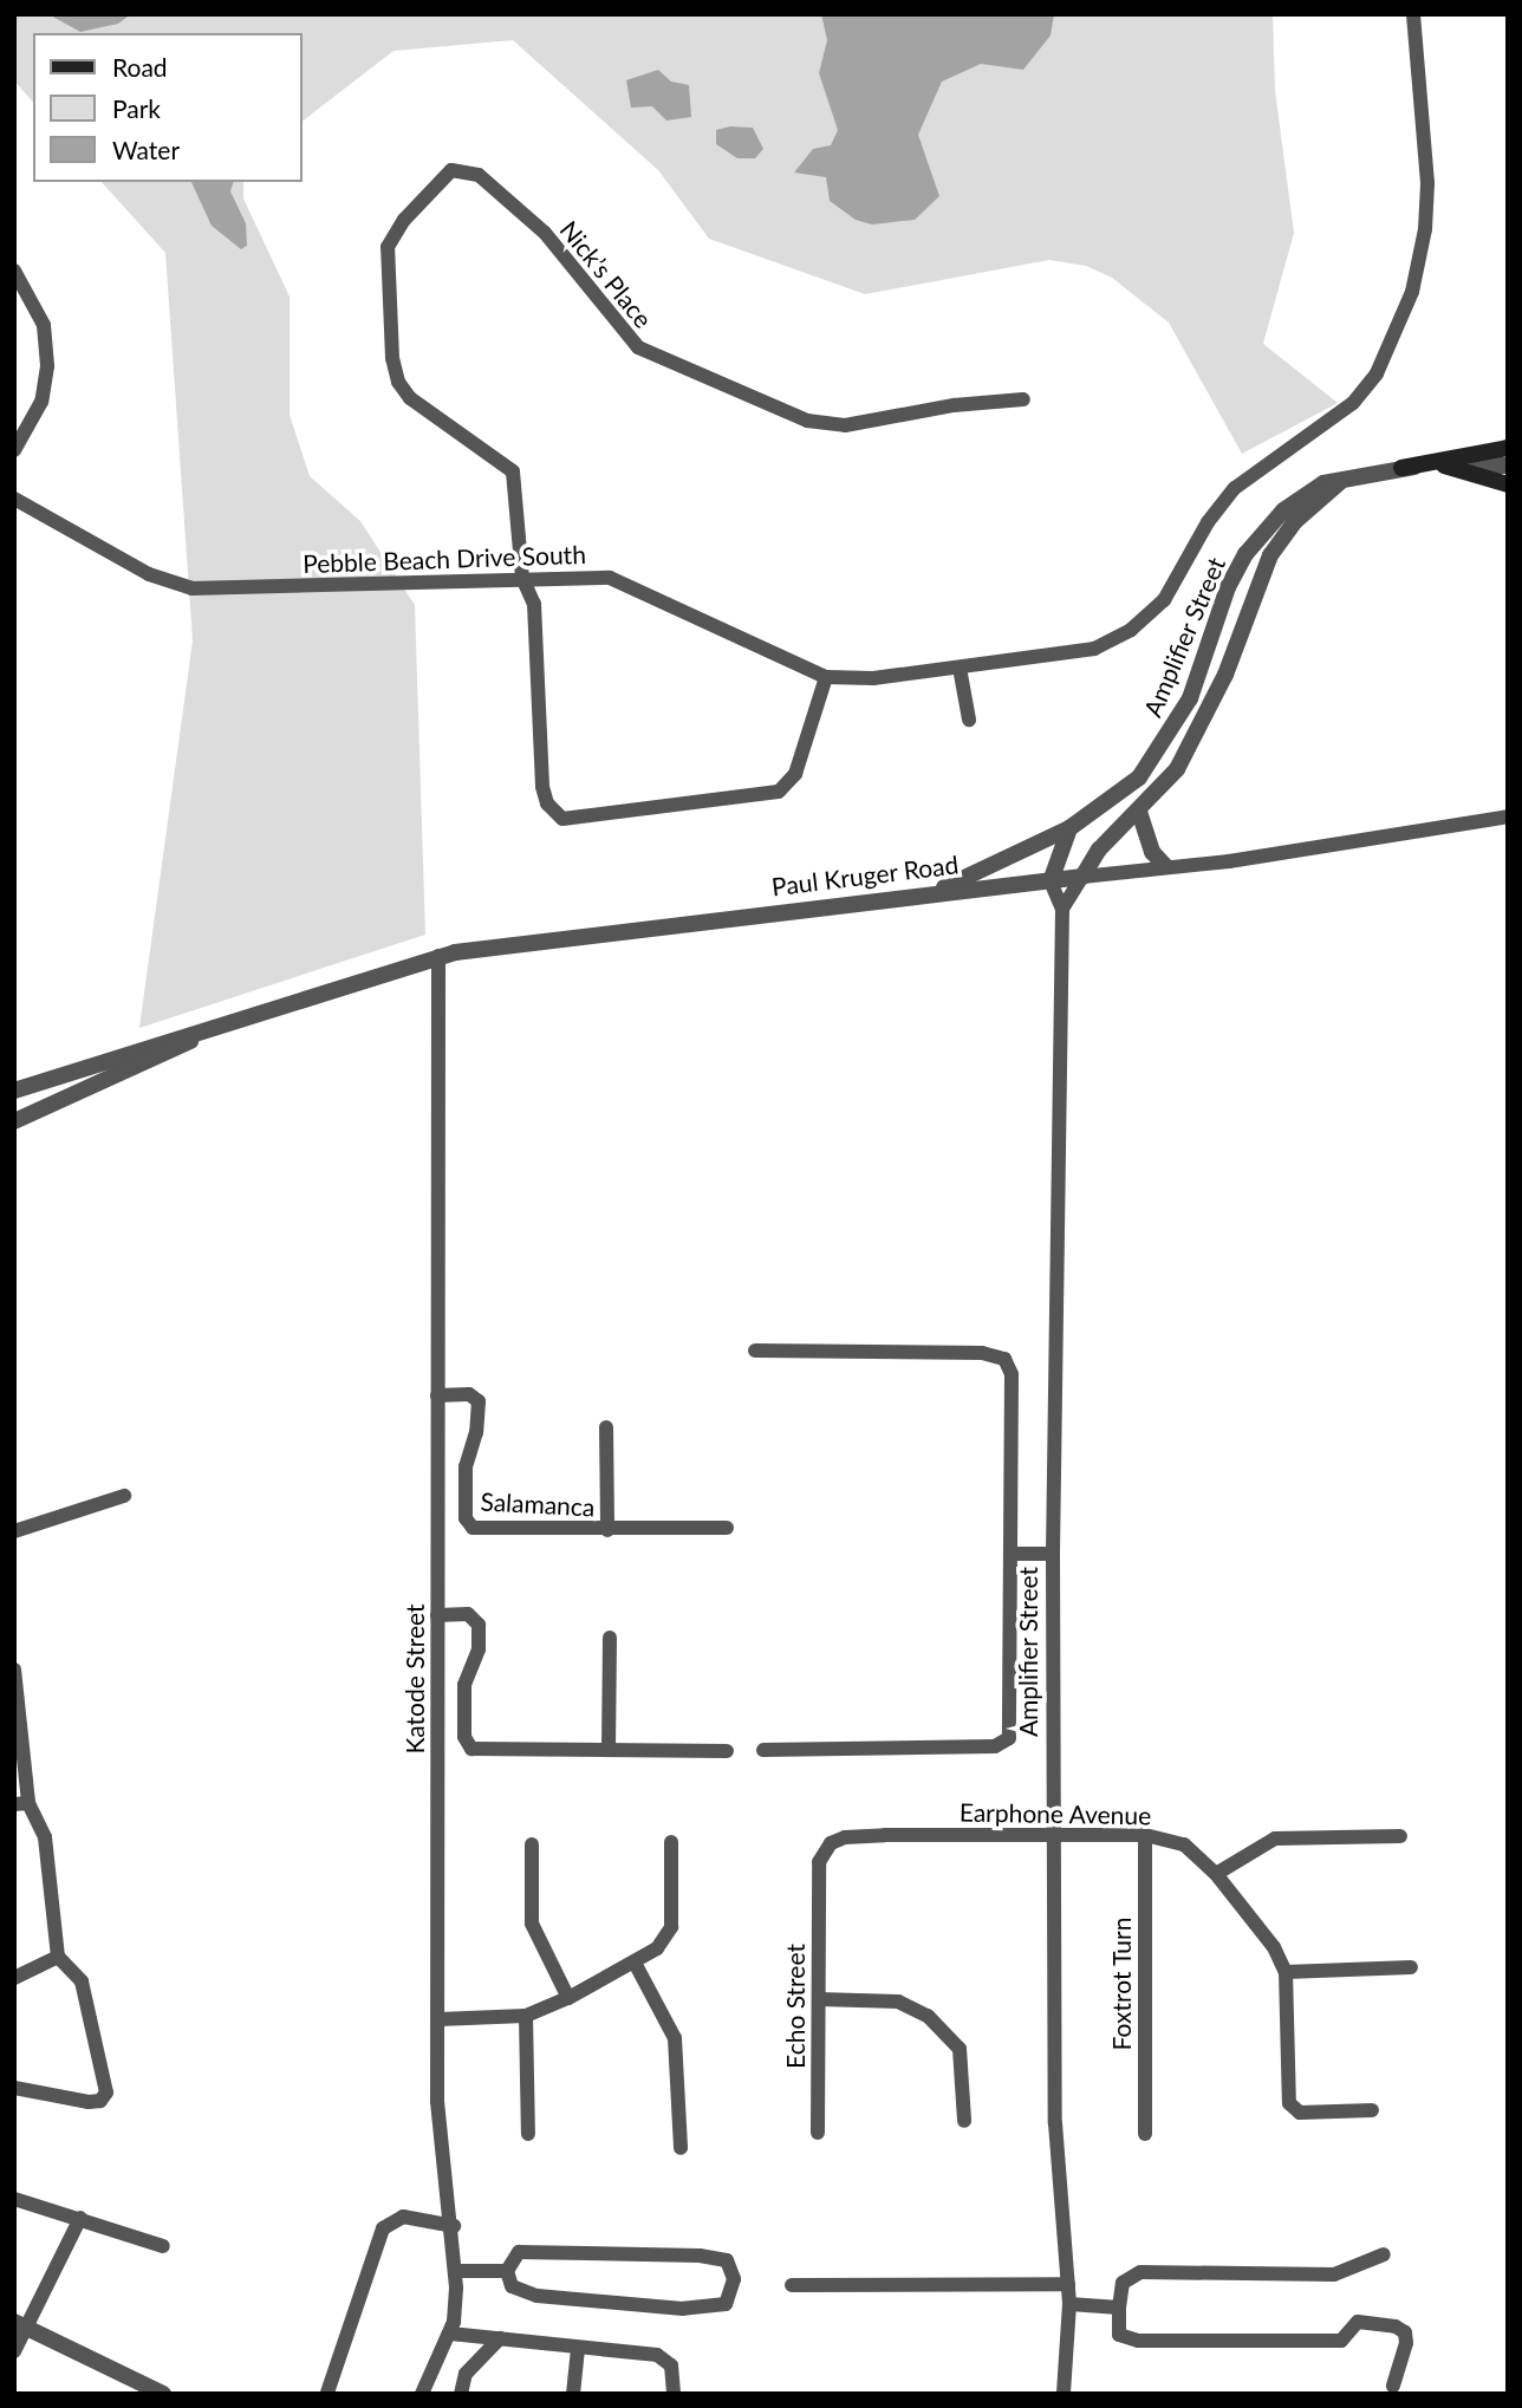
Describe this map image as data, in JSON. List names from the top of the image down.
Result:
{
  "streets": {
    "street": [
      "Nick’s Place",
      "Pebble Beach Drive South",
      "Amplifier Street",
      "Paul Kruger Road",
      "Salamanca",
      "Katode Street",
      "Earphone Avenue",
      "Foxtrot Turn",
      "Echo Street"
    ]
  },
  "crossings": [
    ["Nick’s Place", "Pebble Beach Drive South"],
    ["Amplifier Street", "Paul Kruger Road"],
    ["Amplifier Street", "Earphone Avenue"],
    ["Paul Kruger Road", "Katode Street"],
    ["Salamanca", "Katode Street"],
    ["Earphone Avenue", "Foxtrot Turn"],
    ["Earphone Avenue", "Echo Street"]
  ],
  "legend": ["Road", "Park", "Water"]
}
